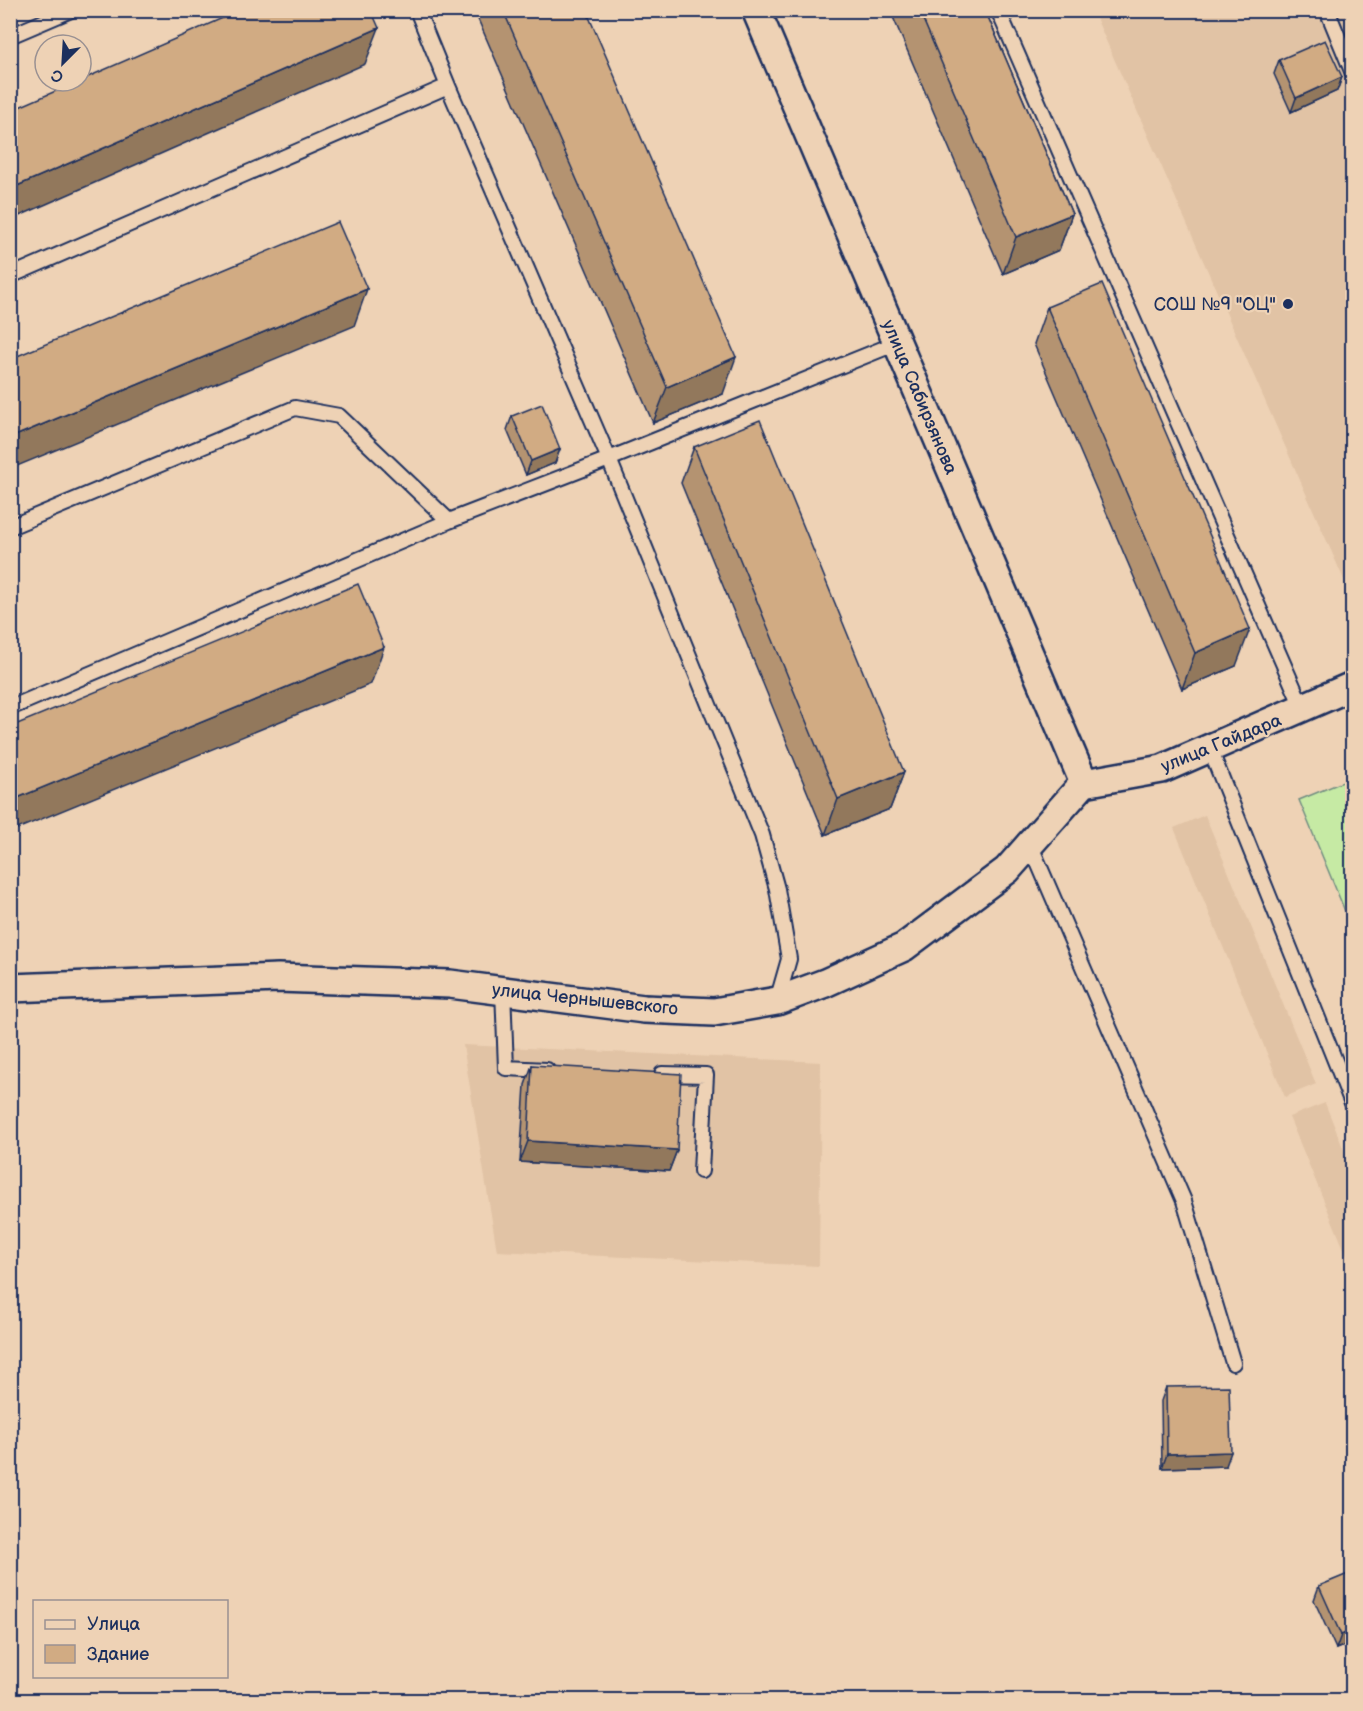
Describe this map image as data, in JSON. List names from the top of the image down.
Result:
{
  "streets": {
    "street": ["улица Сабирзянова", "улица Гайдара", "улица Чернышевского"]
  },
  "crossings": [
    ["улица Сабирзянова", "улица Гайдара"],
    ["улица Сабирзянова", "улица Чернышевского"],
    ["улица Гайдара", "улица Чернышевского"]
  ],
  "places": ["СОШ №9 \"ОЦ\""],
  "legend": ["Улица", "Здание"],
  "north": "bottom left"
}
